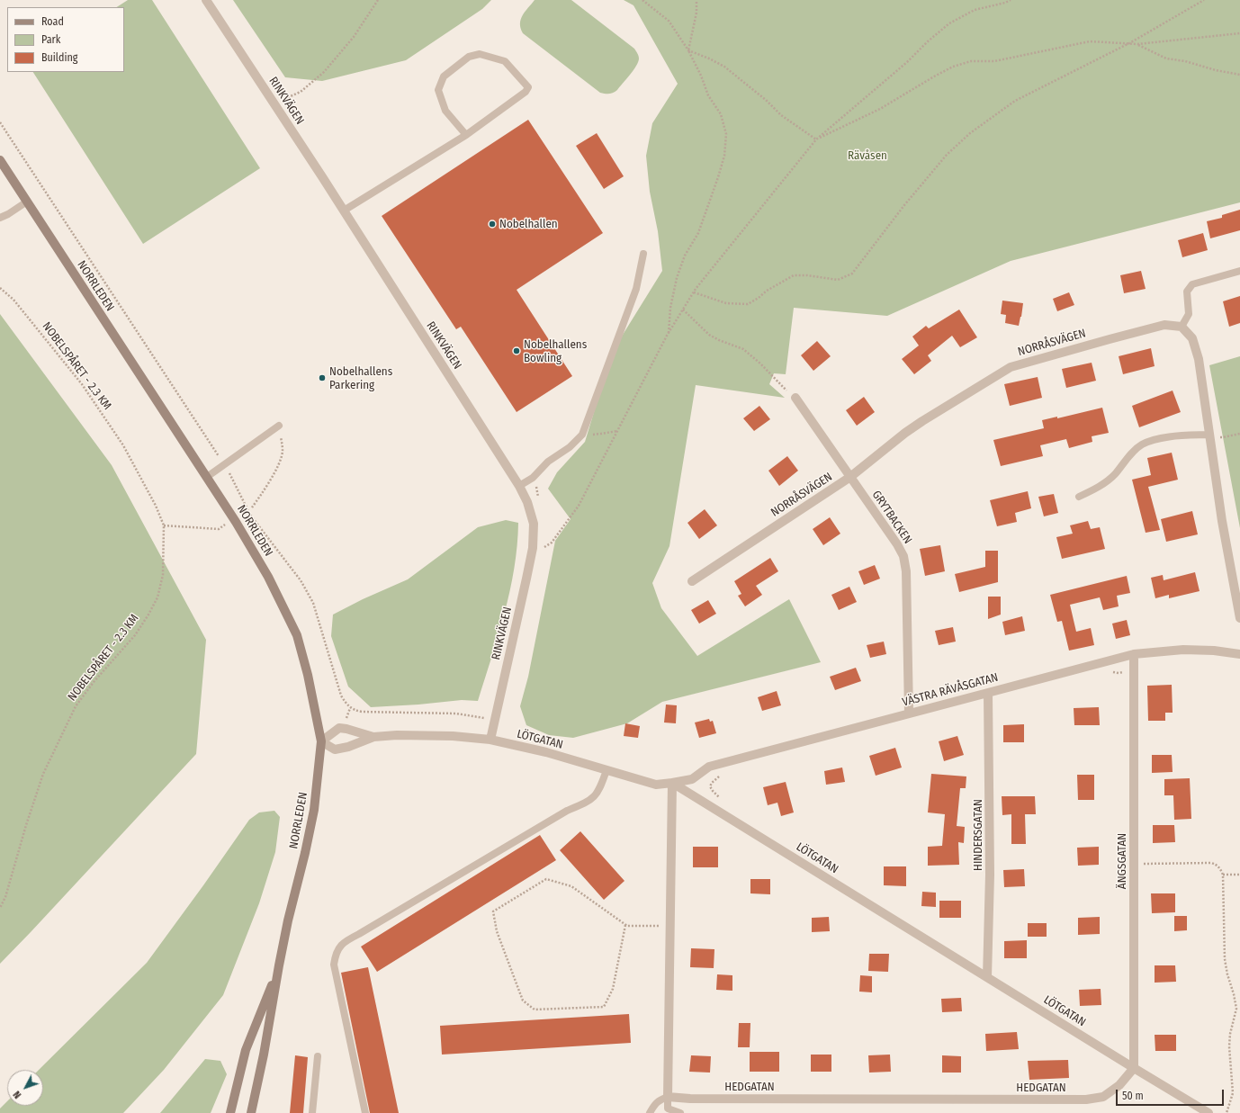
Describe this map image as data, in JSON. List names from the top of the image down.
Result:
{
  "streets": {
    "street": [
      "RINKVÄGEN",
      "NORRLEDEN",
      "NORRÅSVÄGEN",
      "GRYTBACKEN",
      "VÄSTRA RÄVÅSGATAN",
      "LÖTGATAN",
      "HINDERSGATAN",
      "ÄNGSGATAN",
      "HEDGATAN"
    ],
    "path": ["NOBELSPÅRET - 2.3 KM"]
  },
  "crossings": [
    ["RINKVÄGEN", "LÖTGATAN"],
    ["NORRLEDEN", "LÖTGATAN"],
    ["NORRÅSVÄGEN", "GRYTBACKEN"],
    ["GRYTBACKEN", "VÄSTRA RÄVÅSGATAN"],
    ["VÄSTRA RÄVÅSGATAN", "LÖTGATAN"],
    ["VÄSTRA RÄVÅSGATAN", "HINDERSGATAN"],
    ["VÄSTRA RÄVÅSGATAN", "ÄNGSGATAN"],
    ["LÖTGATAN", "HINDERSGATAN"],
    ["LÖTGATAN", "ÄNGSGATAN"],
    ["LÖTGATAN", "HEDGATAN"],
    ["ÄNGSGATAN", "HEDGATAN"]
  ],
  "parks": ["Rävåsen"],
  "places": ["Nobelhallen", "Nobelhallens Bowling", "Nobelhallens Parkering"],
  "legend": ["Road", "Park", "Building"],
  "scale_bar": "50 m",
  "north": "bottom left"
}
